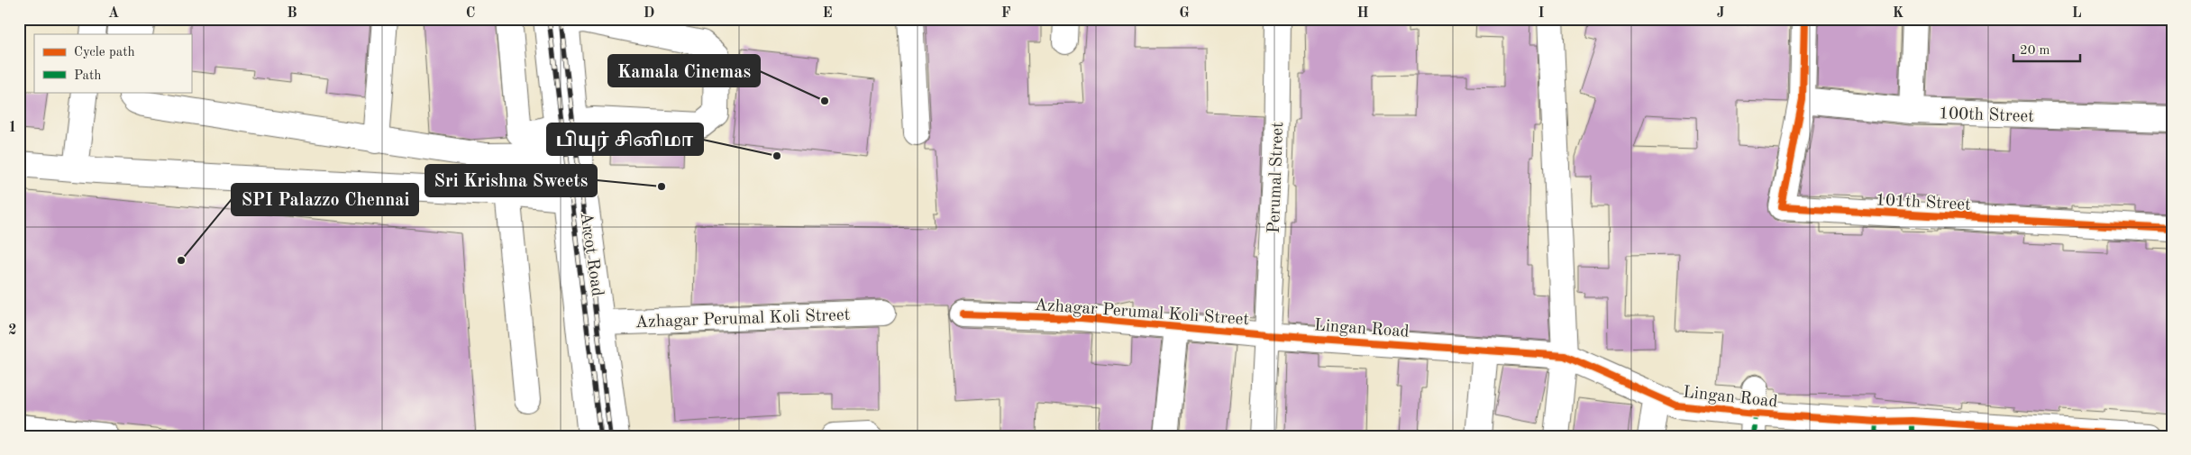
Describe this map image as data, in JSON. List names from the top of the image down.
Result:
{
  "streets": {
    "street": [
      "100th Street",
      "Perumal Street",
      "101th Street",
      "Arcot Road",
      "Azhagar Perumal Koli Street",
      "Lingan Road"
    ]
  },
  "crossings": [
    ["100th Street", "101th Street"],
    ["Perumal Street", "Azhagar Perumal Koli Street"],
    ["Perumal Street", "Lingan Road"],
    ["Arcot Road", "Azhagar Perumal Koli Street"],
    ["Azhagar Perumal Koli Street", "Lingan Road"]
  ],
  "places": [
    "Kamala Cinemas",
    "பியுர் சினிமா",
    "Sri Krishna Sweets",
    "SPI Palazzo Chennai"
  ],
  "legend": ["Cycle path", "Path"],
  "scale_bar": "20 m",
  "grid": {
    "columns": [
      "A",
      "B",
      "C",
      "D",
      "E",
      "F",
      "G",
      "H",
      "I",
      "J",
      "K",
      "L"
    ],
    "rows": ["1", "2"]
  }
}
